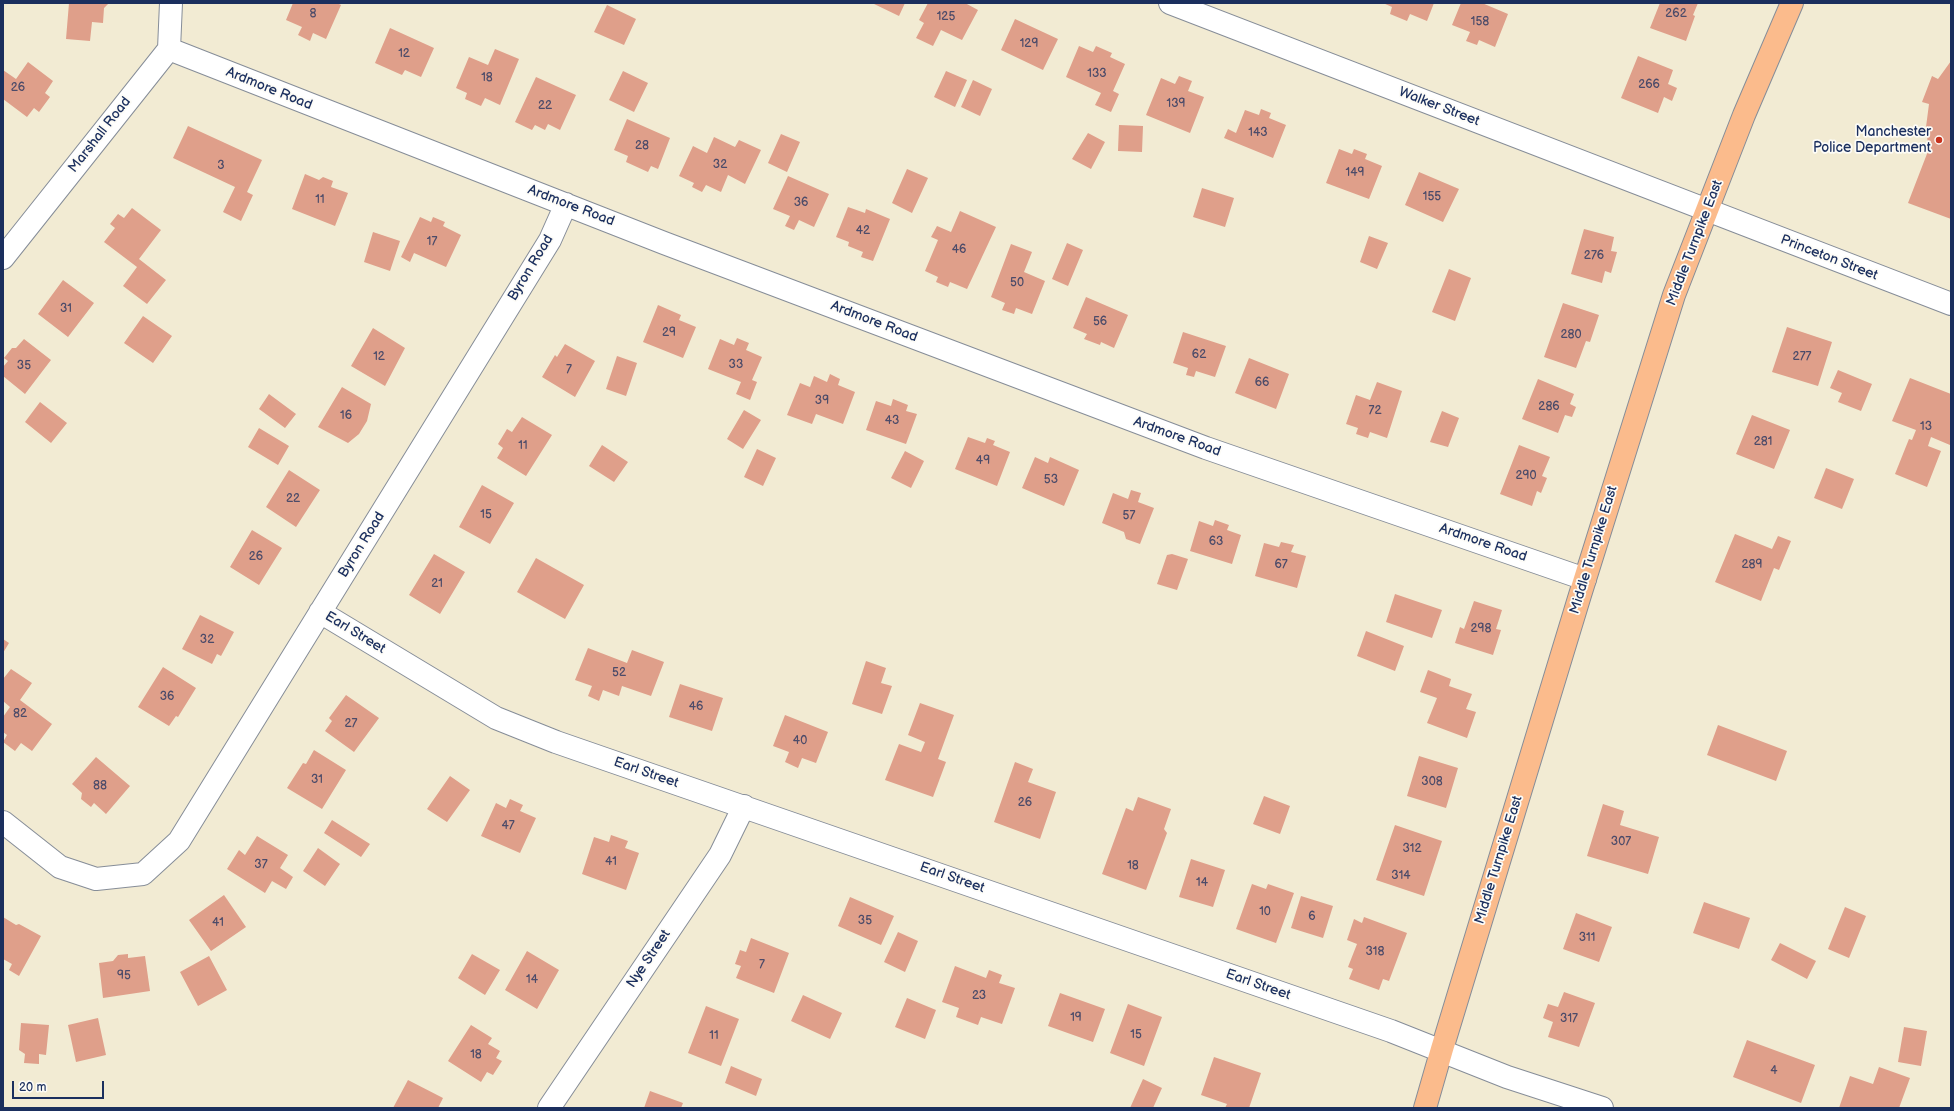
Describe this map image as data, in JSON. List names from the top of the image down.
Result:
{
  "streets": {
    "main road": ["Middle Turnpike East"],
    "street": [
      "Ardmore Road",
      "Walker Street",
      "Marshall Road",
      "Princeton Street",
      "Byron Road",
      "Earl Street",
      "Nye Street"
    ]
  },
  "crossings": [
    ["Ardmore Road", "Marshall Road"],
    ["Ardmore Road", "Middle Turnpike East"],
    ["Ardmore Road", "Byron Road"],
    ["Walker Street", "Middle Turnpike East"],
    ["Walker Street", "Princeton Street"],
    ["Middle Turnpike East", "Princeton Street"],
    ["Middle Turnpike East", "Earl Street"],
    ["Byron Road", "Earl Street"],
    ["Earl Street", "Nye Street"]
  ],
  "places": ["Manchester Police Department"],
  "house_numbers": [
    "8",
    "262",
    "125",
    "158",
    "129",
    "12",
    "133",
    "18",
    "266",
    "26",
    "139",
    "22",
    "143",
    "28",
    "32",
    "3",
    "149",
    "155",
    "11",
    "36",
    "42",
    "17",
    "46",
    "276",
    "50",
    "31",
    "56",
    "29",
    "280",
    "62",
    "12",
    "277",
    "33",
    "35",
    "7",
    "66",
    "39",
    "286",
    "72",
    "16",
    "43",
    "13",
    "281",
    "11",
    "49",
    "290",
    "53",
    "22",
    "15",
    "57",
    "63",
    "26",
    "67",
    "289",
    "21",
    "298",
    "32",
    "52",
    "36",
    "46",
    "82",
    "27",
    "40",
    "31",
    "308",
    "88",
    "26",
    "47",
    "307",
    "312",
    "41",
    "37",
    "18",
    "314",
    "14",
    "10",
    "6",
    "35",
    "41",
    "311",
    "318",
    "7",
    "95",
    "14",
    "23",
    "19",
    "317",
    "15",
    "11",
    "18",
    "4"
  ],
  "scale_bar": "20 m"
}
